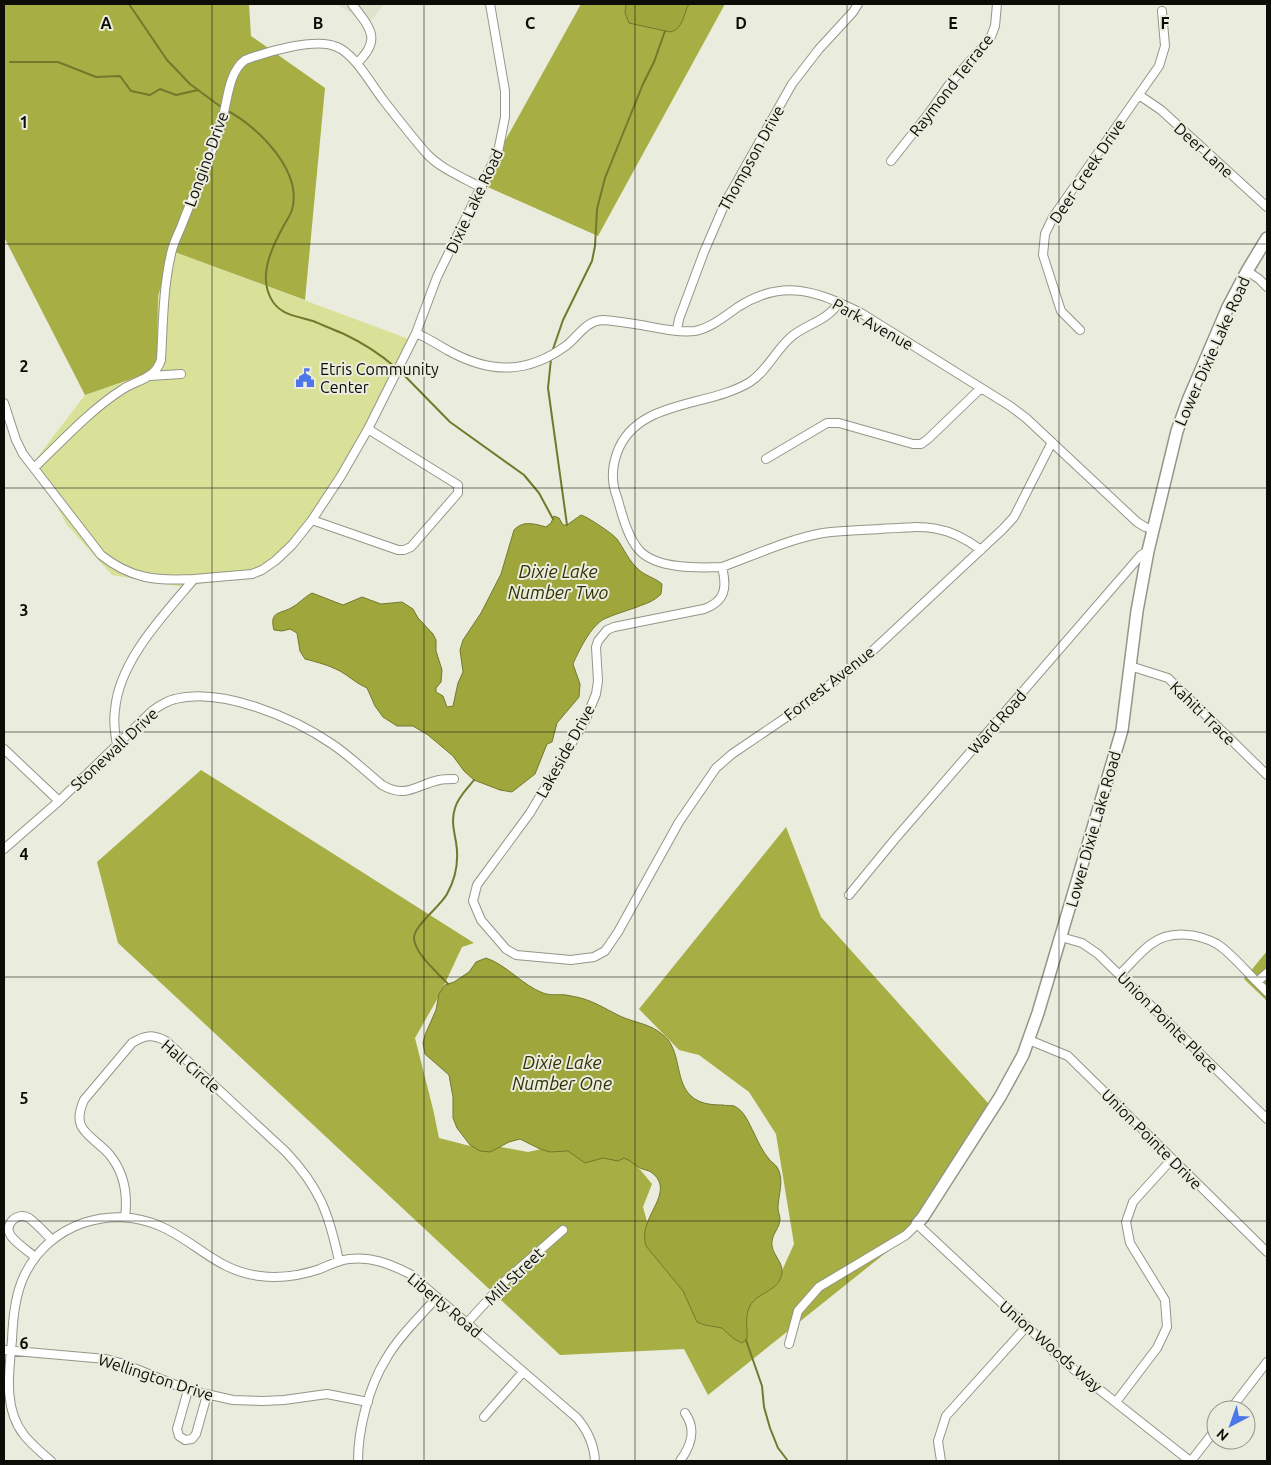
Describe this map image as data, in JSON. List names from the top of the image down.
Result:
{
  "streets": {
    "street": [
      "Raymond Terrace",
      "Deer Lane",
      "Thompson Drive",
      "Longino Drive",
      "Deer Creek Drive",
      "Dixie Lake Road",
      "Park Avenue",
      "Lower Dixie Lake Road",
      "Forrest Avenue",
      "Kahiti Trace",
      "Ward Road",
      "Stonewall Drive",
      "Lakeside Drive",
      "Union Pointe Place",
      "Hall Circle",
      "Union Pointe Drive",
      "Mill Street",
      "Liberty Road",
      "Union Woods Way",
      "Wellington Drive"
    ]
  },
  "crossings": [
    ["Deer Lane", "Deer Creek Drive"],
    ["Thompson Drive", "Park Avenue"],
    ["Longino Drive", "Dixie Lake Road"],
    ["Dixie Lake Road", "Park Avenue"],
    ["Park Avenue", "Lower Dixie Lake Road"],
    ["Park Avenue", "Forrest Avenue"],
    ["Lower Dixie Lake Road", "Kahiti Trace"],
    ["Lower Dixie Lake Road", "Ward Road"],
    ["Lower Dixie Lake Road", "Union Pointe Place"],
    ["Lower Dixie Lake Road", "Union Pointe Drive"],
    ["Lower Dixie Lake Road", "Union Woods Way"],
    ["Forrest Avenue", "Lakeside Drive"],
    ["Hall Circle", "Liberty Road"],
    ["Mill Street", "Liberty Road"],
    ["Liberty Road", "Wellington Drive"]
  ],
  "water": ["Dixie Lake Number Two", "Dixie Lake Number One"],
  "places": {
    "public building": ["Etris Community Center"]
  },
  "north": "bottom left",
  "grid": {
    "columns": [
      "A",
      "B",
      "C",
      "D",
      "E",
      "F"
    ],
    "rows": [
      "1",
      "2",
      "3",
      "4",
      "5",
      "6"
    ]
  }
}
